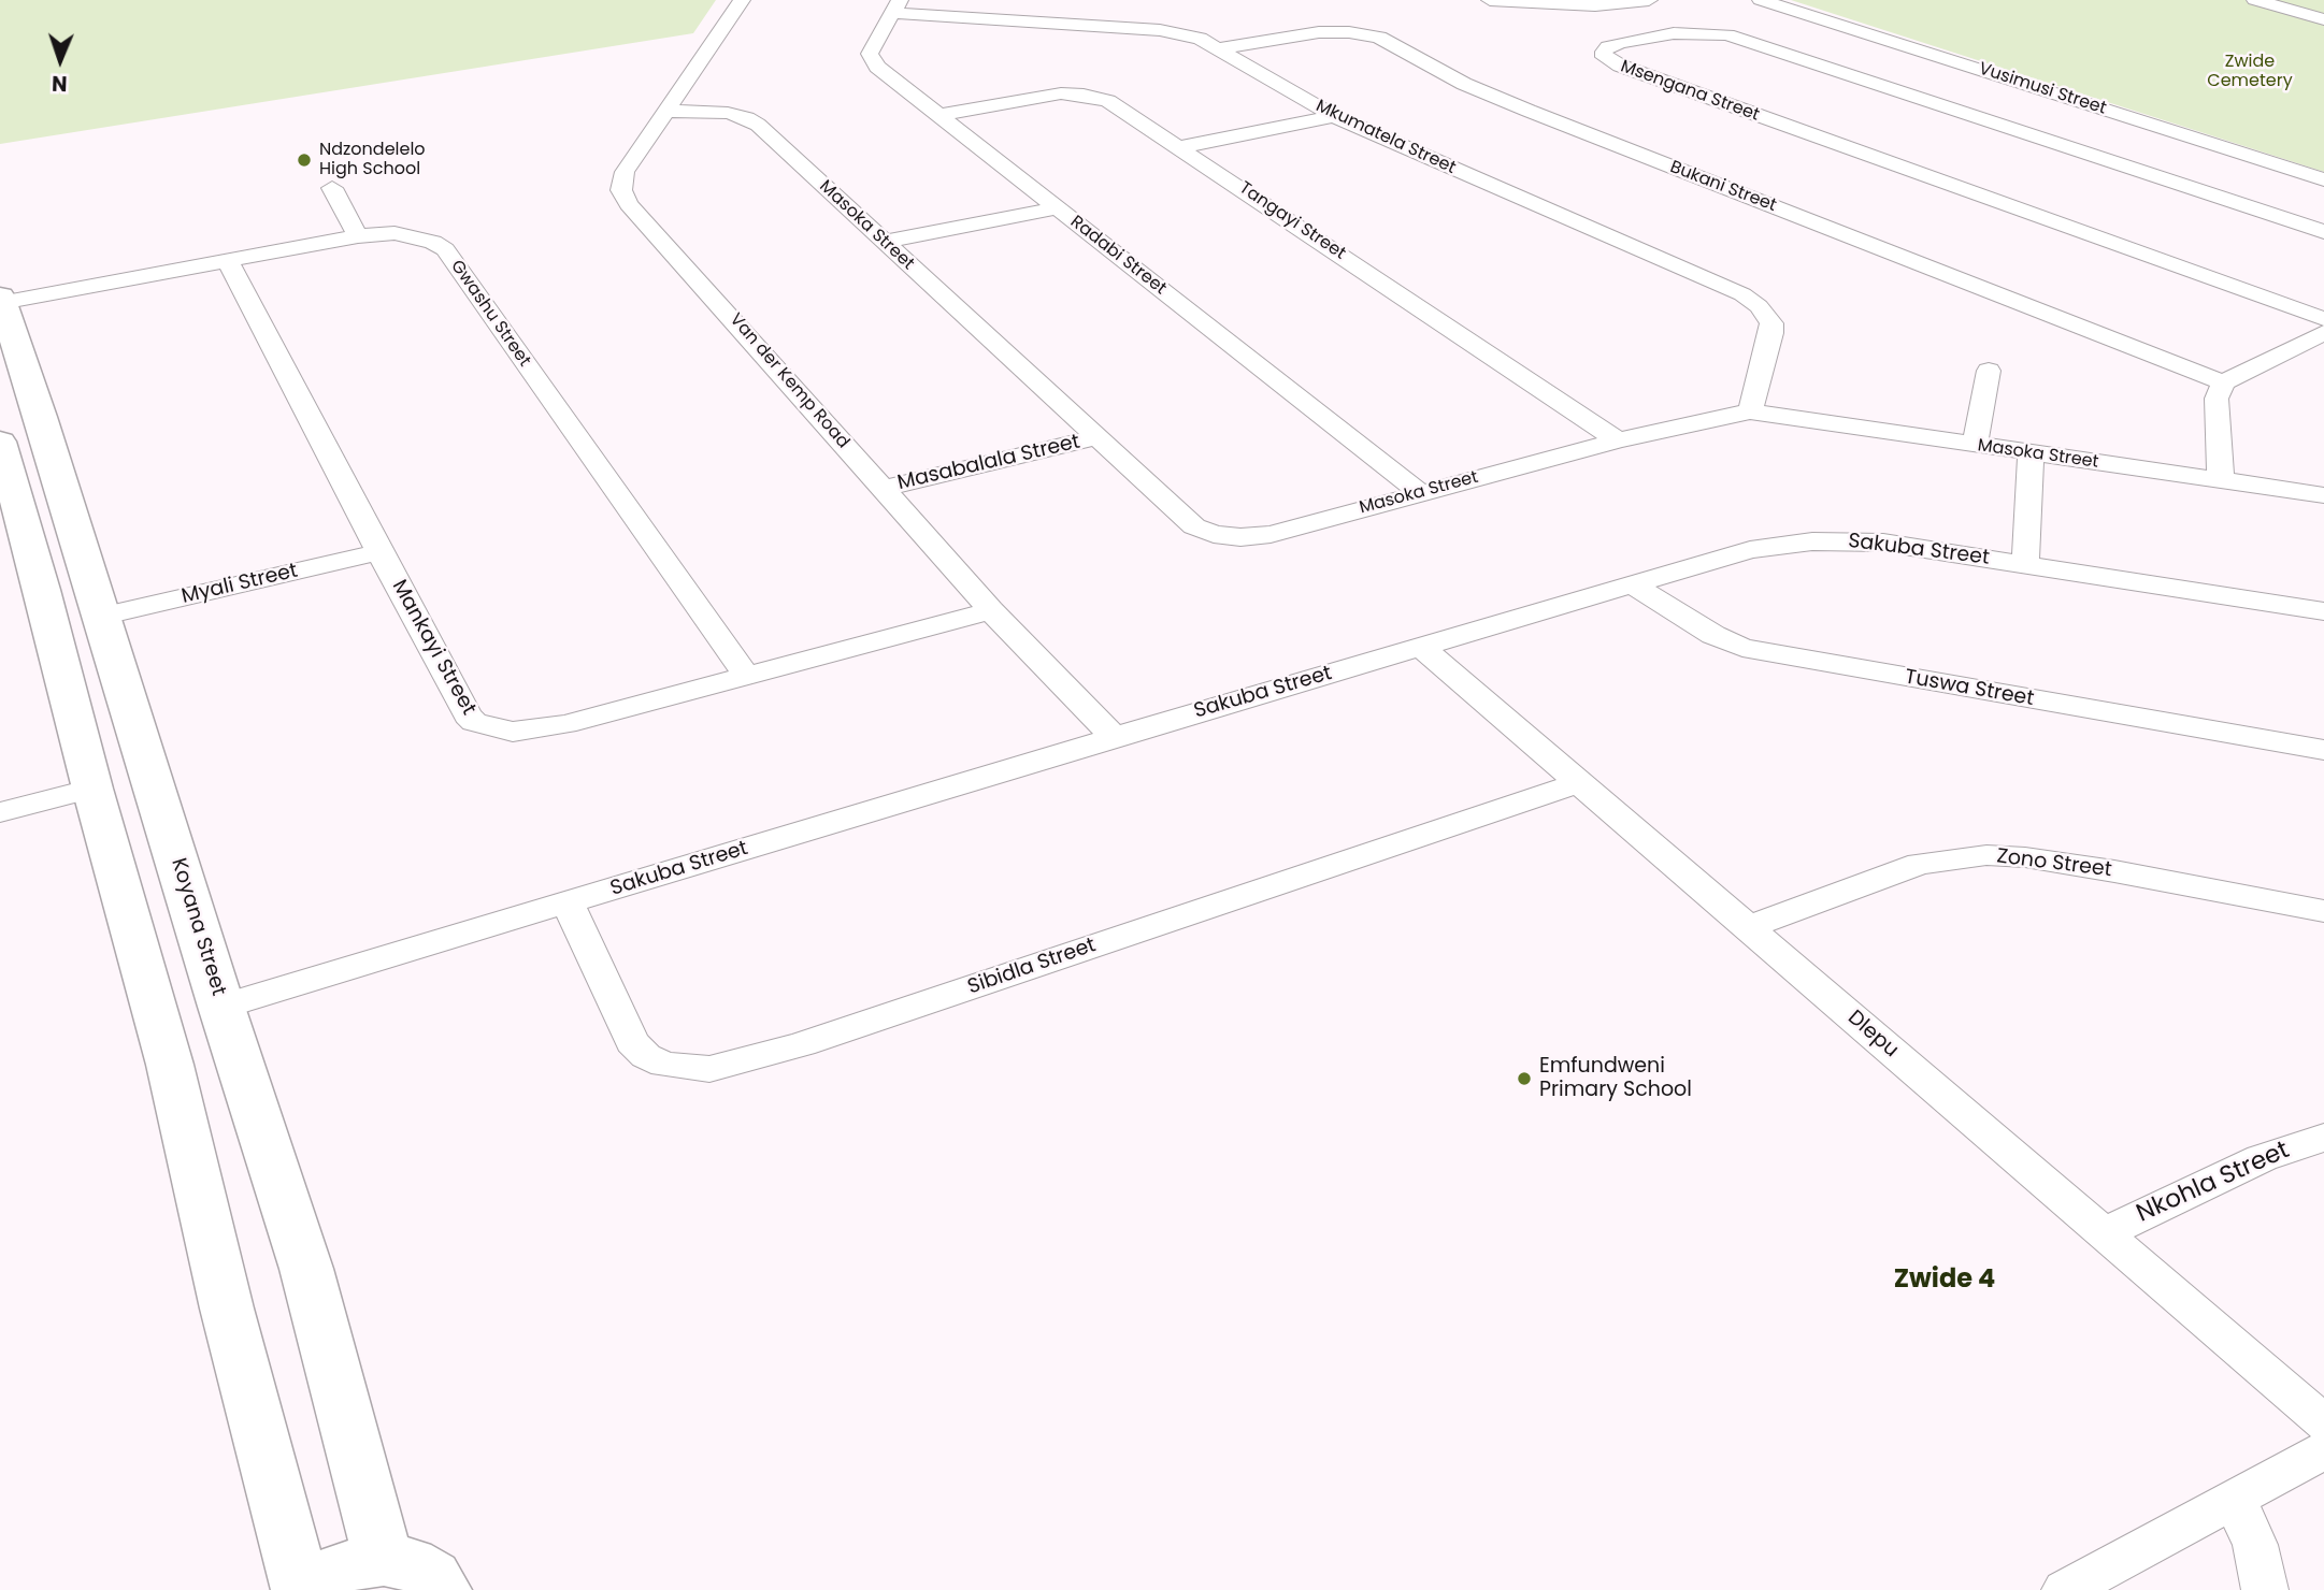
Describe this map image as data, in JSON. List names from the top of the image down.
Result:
{
  "streets": {
    "main road": ["Koyana Street"],
    "street": [
      "Vusimusi Street",
      "Msengana Street",
      "Mkumatela Street",
      "Bukani Street",
      "Tangayi Street",
      "Masoka Street",
      "Radabi Street",
      "Gwashu Street",
      "Van der Kemp Road",
      "Masabalala Street",
      "Sakuba Street",
      "Myali Street",
      "Mankayi Street",
      "Tuswa Street",
      "Zono Street",
      "Sibidla Street",
      "Dlepu",
      "Nkohla Street"
    ]
  },
  "crossings": [
    ["Mkumatela Street", "Bukani Street"],
    ["Mkumatela Street", "Masoka Street"],
    ["Mkumatela Street", "Radabi Street"],
    ["Tangayi Street", "Masoka Street"],
    ["Tangayi Street", "Radabi Street"],
    ["Masoka Street", "Radabi Street"],
    ["Masoka Street", "Van der Kemp Road"],
    ["Masoka Street", "Masabalala Street"],
    ["Gwashu Street", "Mankayi Street"],
    ["Gwashu Street", "Koyana Street"],
    ["Van der Kemp Road", "Masabalala Street"],
    ["Van der Kemp Road", "Sakuba Street"],
    ["Van der Kemp Road", "Mankayi Street"],
    ["Sakuba Street", "Tuswa Street"],
    ["Sakuba Street", "Koyana Street"],
    ["Sakuba Street", "Sibidla Street"],
    ["Sakuba Street", "Dlepu"],
    ["Myali Street", "Mankayi Street"],
    ["Myali Street", "Koyana Street"],
    ["Zono Street", "Dlepu"],
    ["Sibidla Street", "Dlepu"],
    ["Dlepu", "Nkohla Street"]
  ],
  "districts": ["Zwide 4"],
  "parks": ["Zwide Cemetery"],
  "places": ["Ndzondelelo High School", "Emfundweni Primary School"],
  "north": "bottom"
}
